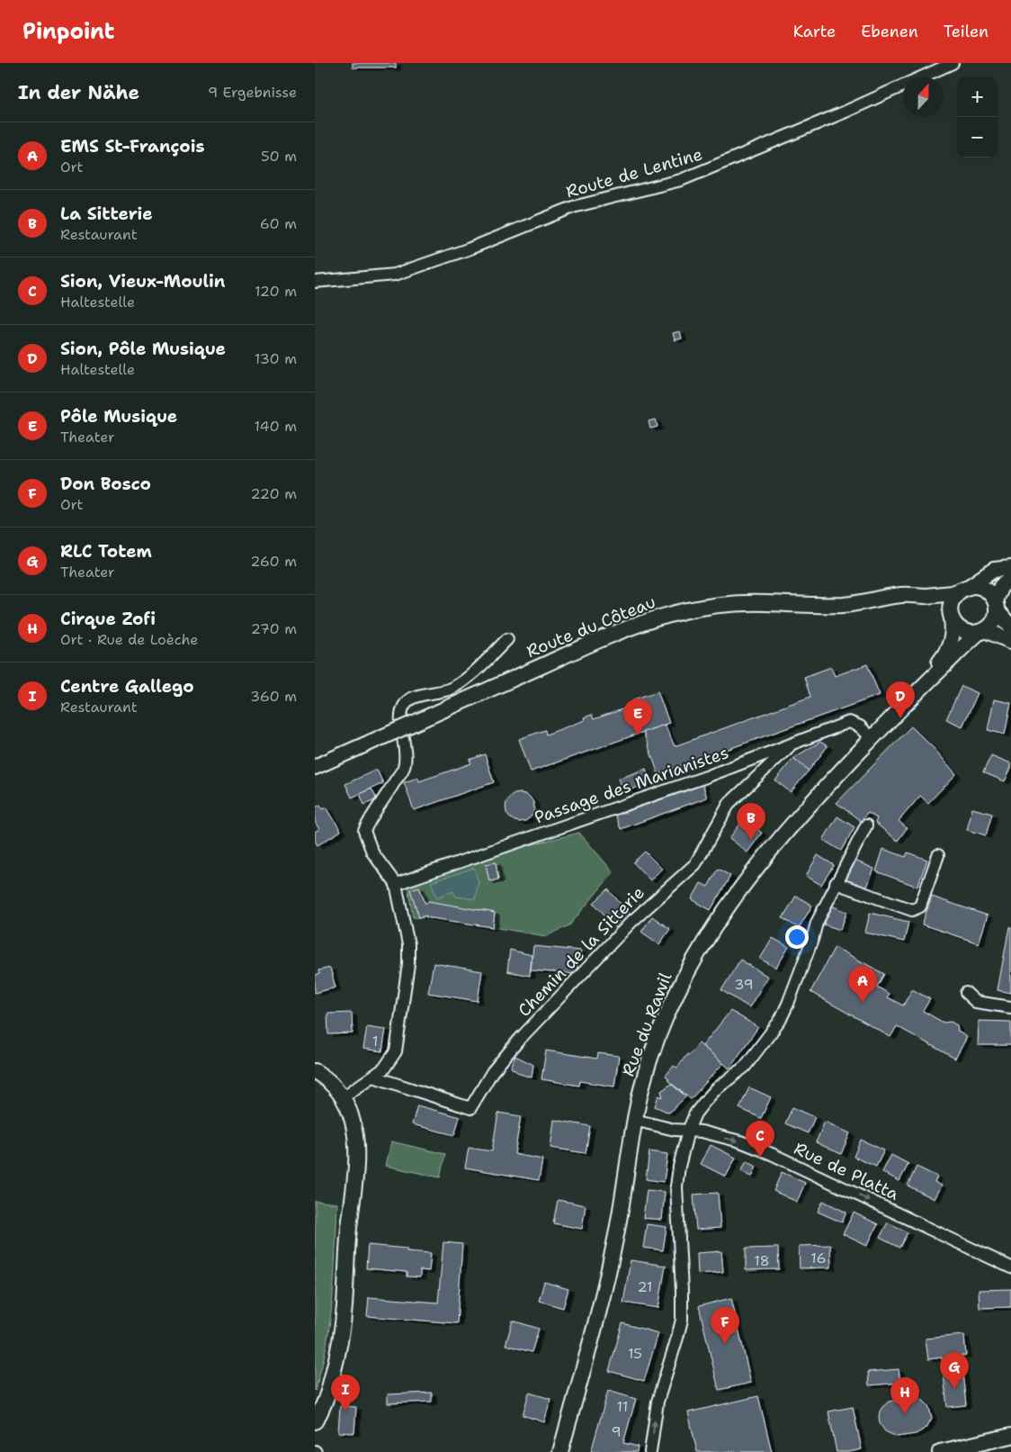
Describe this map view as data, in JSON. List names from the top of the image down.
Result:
{
  "streets": {
    "street": [
      "Route de Lentine",
      "Route du Côteau",
      "Passage des Marianistes",
      "Chemin de la Sitterie",
      "Rue du Rawil",
      "Rue de Platta"
    ]
  },
  "crossings": [
    ["Route du Côteau", "Rue du Rawil"],
    ["Passage des Marianistes", "Chemin de la Sitterie"],
    ["Passage des Marianistes", "Rue du Rawil"],
    ["Rue du Rawil", "Rue de Platta"]
  ],
  "one_way": ["Rue de Platta"],
  "house_numbers": [
    "39",
    "1",
    "16",
    "18",
    "21",
    "15",
    "11",
    "9"
  ],
  "north": "top",
  "page": {
    "header": "Pinpoint",
    "nav": ["Karte", "Ebenen", "Teilen"],
    "heading": ["In der Nähe", "9 Ergebnisse"],
    "map_buttons": ["+", "−"],
    "list": [
      {
        "mark": "A",
        "name": "EMS St-François",
        "note": "Ort",
        "value": "50 m"
      },
      {
        "mark": "B",
        "name": "La Sitterie",
        "note": "Restaurant",
        "value": "60 m"
      },
      {
        "mark": "C",
        "name": "Sion, Vieux-Moulin",
        "note": "Haltestelle",
        "value": "120 m"
      },
      {
        "mark": "D",
        "name": "Sion, Pôle Musique",
        "note": "Haltestelle",
        "value": "130 m"
      },
      {
        "mark": "E",
        "name": "Pôle Musique",
        "note": "Theater",
        "value": "140 m"
      },
      {
        "mark": "F",
        "name": "Don Bosco",
        "note": "Ort",
        "value": "220 m"
      },
      {
        "mark": "G",
        "name": "RLC Totem",
        "note": "Theater",
        "value": "260 m"
      },
      {
        "mark": "H",
        "name": "Cirque Zofi",
        "note": "Ort · Rue de Loèche",
        "value": "270 m"
      },
      {
        "mark": "I",
        "name": "Centre Gallego",
        "note": "Restaurant",
        "value": "360 m"
      }
    ],
    "pins": [
      "D",
      "E",
      "B",
      "A",
      "C",
      "F",
      "G",
      "I",
      "H"
    ]
  }
}
